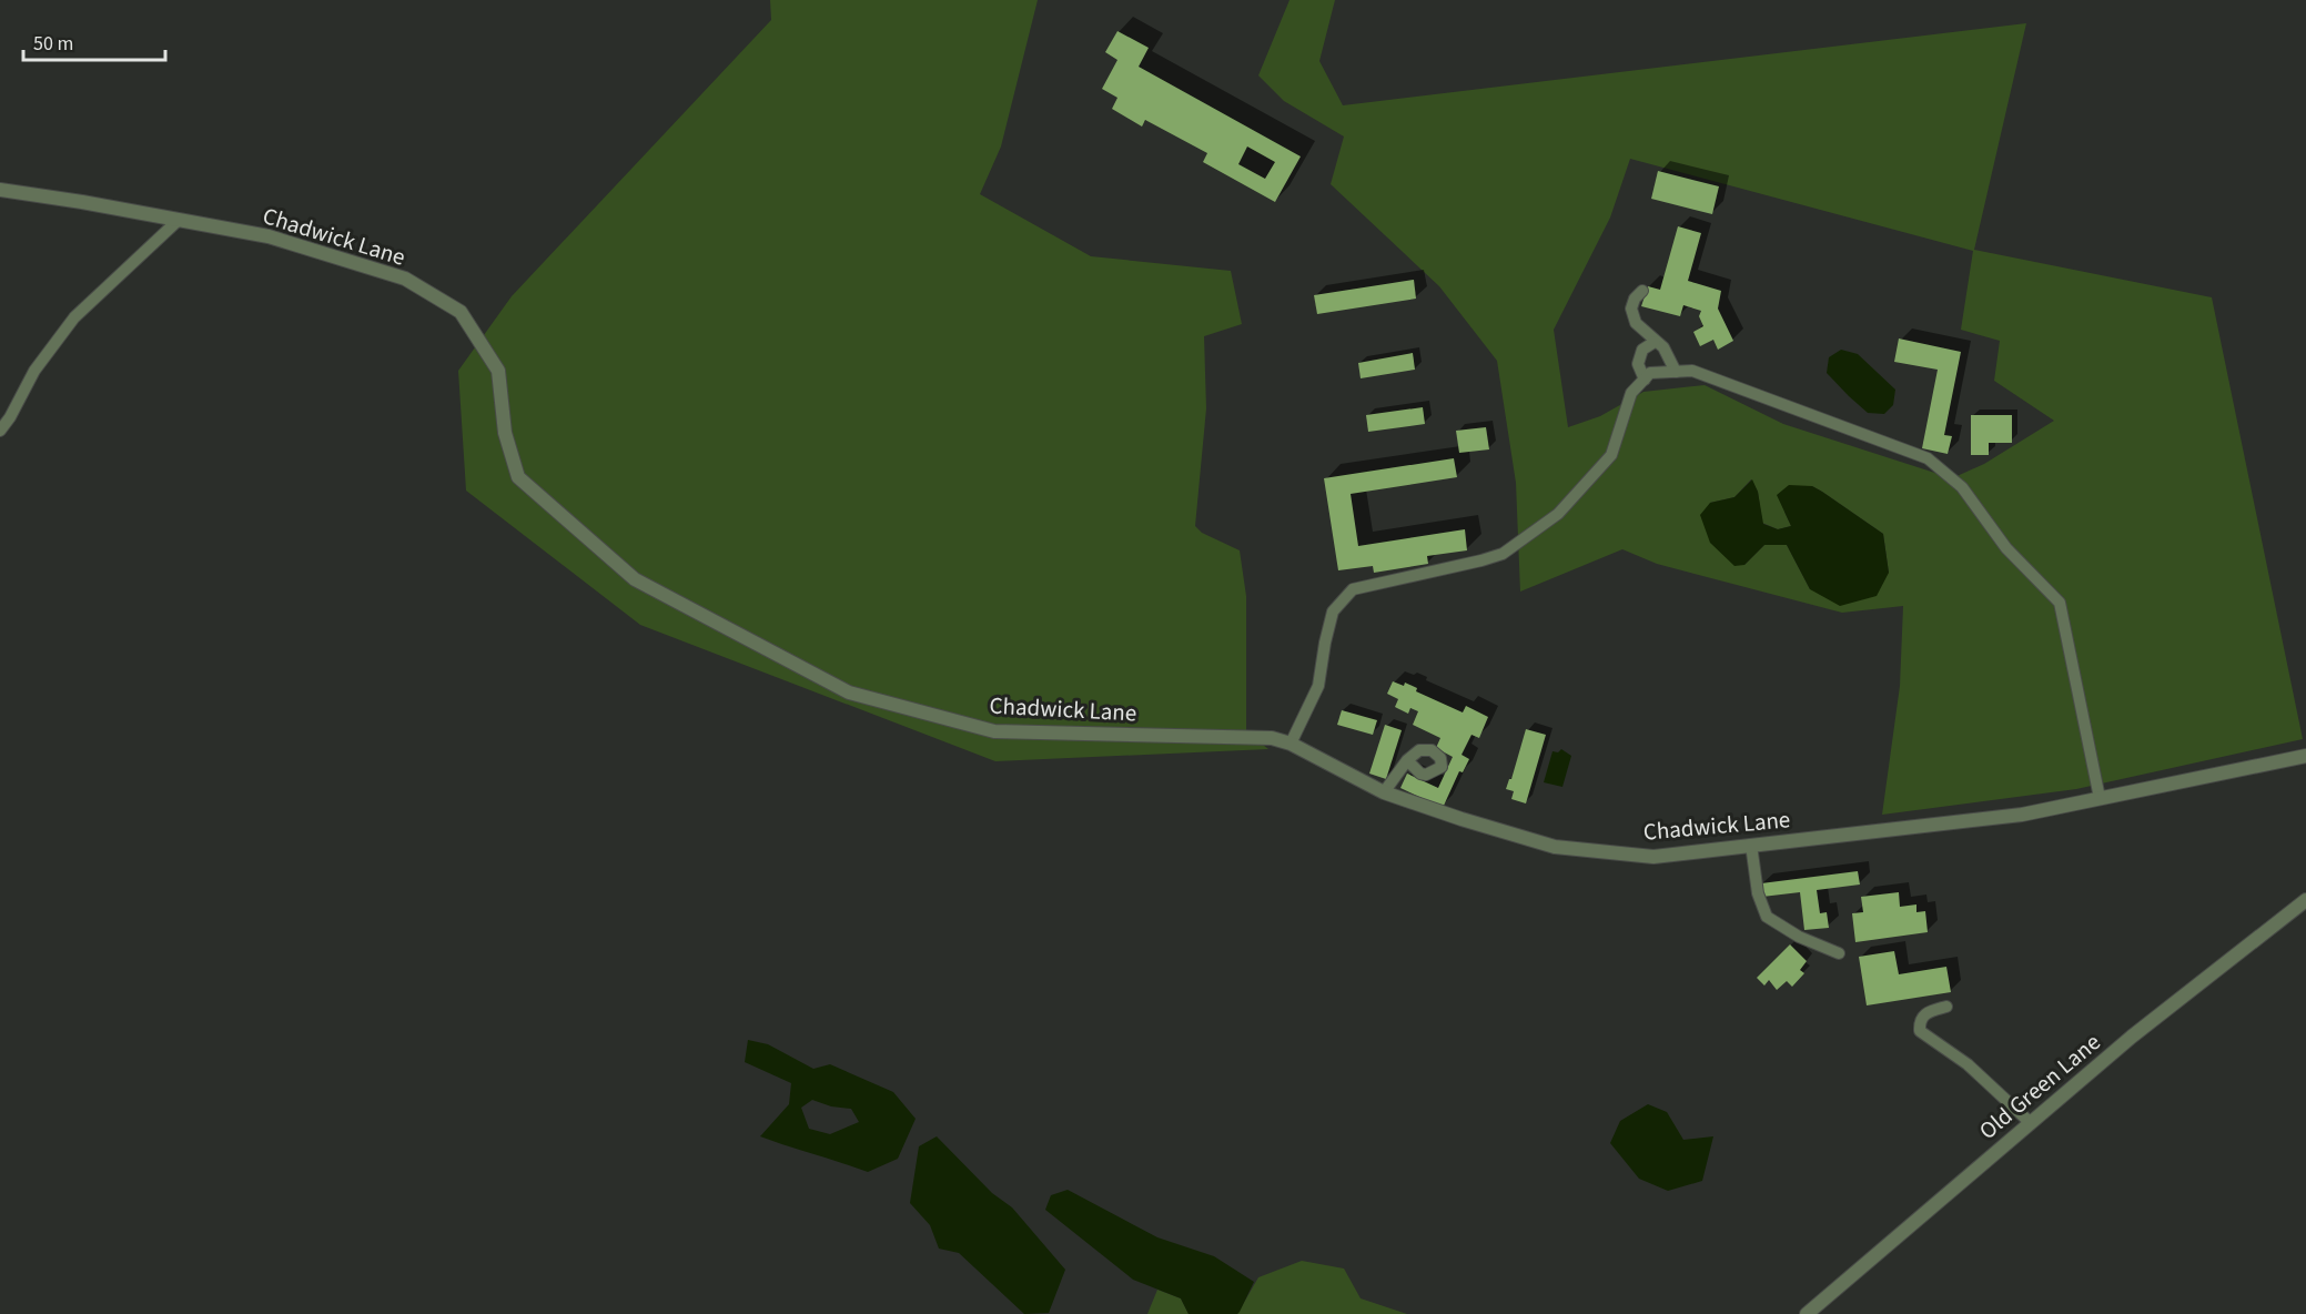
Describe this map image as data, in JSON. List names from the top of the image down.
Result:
{
  "streets": {
    "street": ["Chadwick Lane", "Old Green Lane"]
  },
  "scale_bar": "50 m"
}
